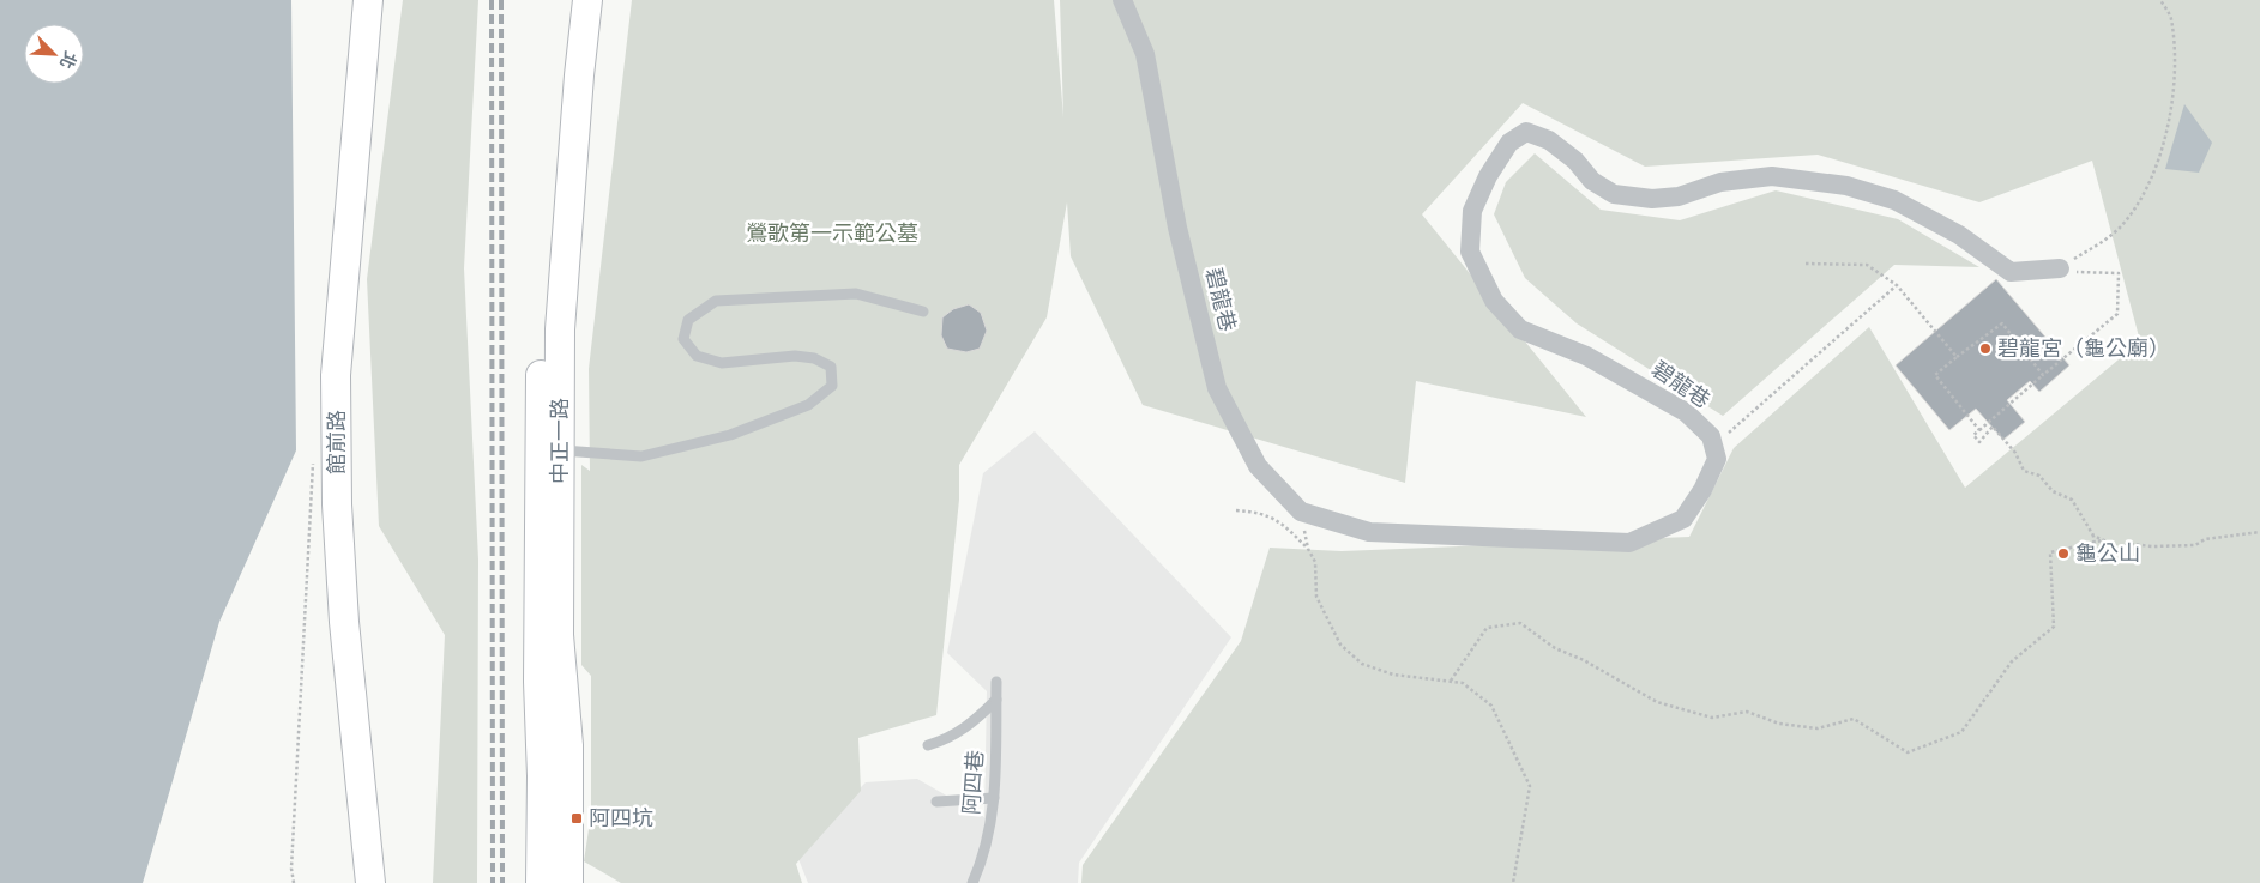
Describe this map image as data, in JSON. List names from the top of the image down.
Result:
{
  "streets": {
    "main road": ["中正一路", "館前路"],
    "street": ["碧龍巷"],
    "lane": ["阿四巷"]
  },
  "parks": ["鶯歌第一示範公墓"],
  "places": {
    "other": ["碧龍宮（龜公廟）", "龜公山"],
    "transit": ["阿四坑"]
  },
  "north": "bottom right"
}
